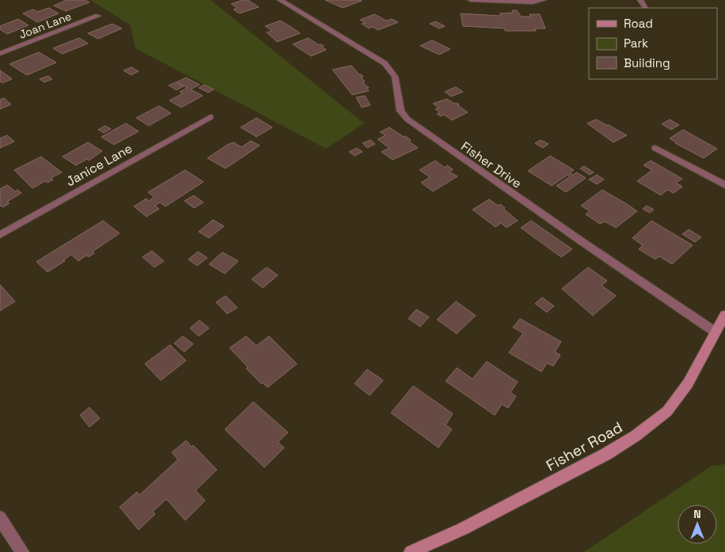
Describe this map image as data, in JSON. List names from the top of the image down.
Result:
{
  "streets": {
    "street": [
      "Joan Lane",
      "Janice Lane",
      "Fisher Drive",
      "Fisher Road"
    ]
  },
  "crossings": [
    ["Fisher Drive", "Fisher Road"]
  ],
  "legend": ["Road", "Park", "Building"],
  "north": "top"
}
